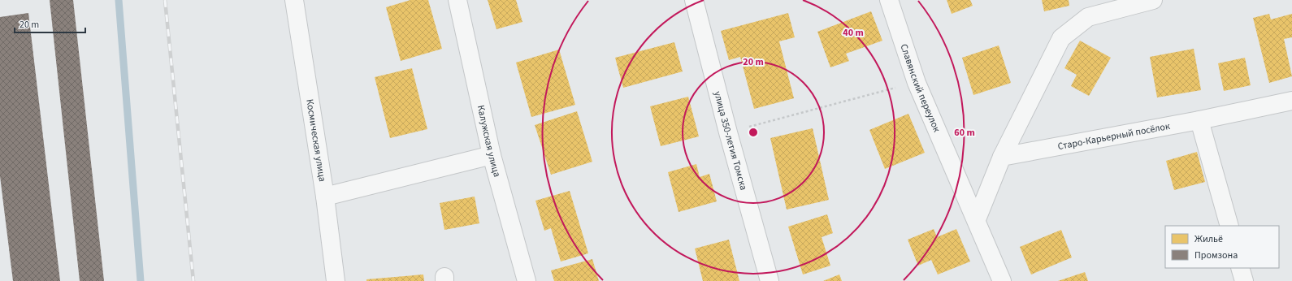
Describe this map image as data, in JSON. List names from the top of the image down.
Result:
{
  "streets": {
    "street": [
      "Славянский переулок",
      "Старо-Карьерный посёлок",
      "Космическая улица",
      "улица 350-летия Томска",
      "Калужская улица"
    ]
  },
  "legend": ["Жильё", "Промзона"],
  "scale_bar": "20 m",
  "rings": ["40 m", "20 m", "60 m"]
}
